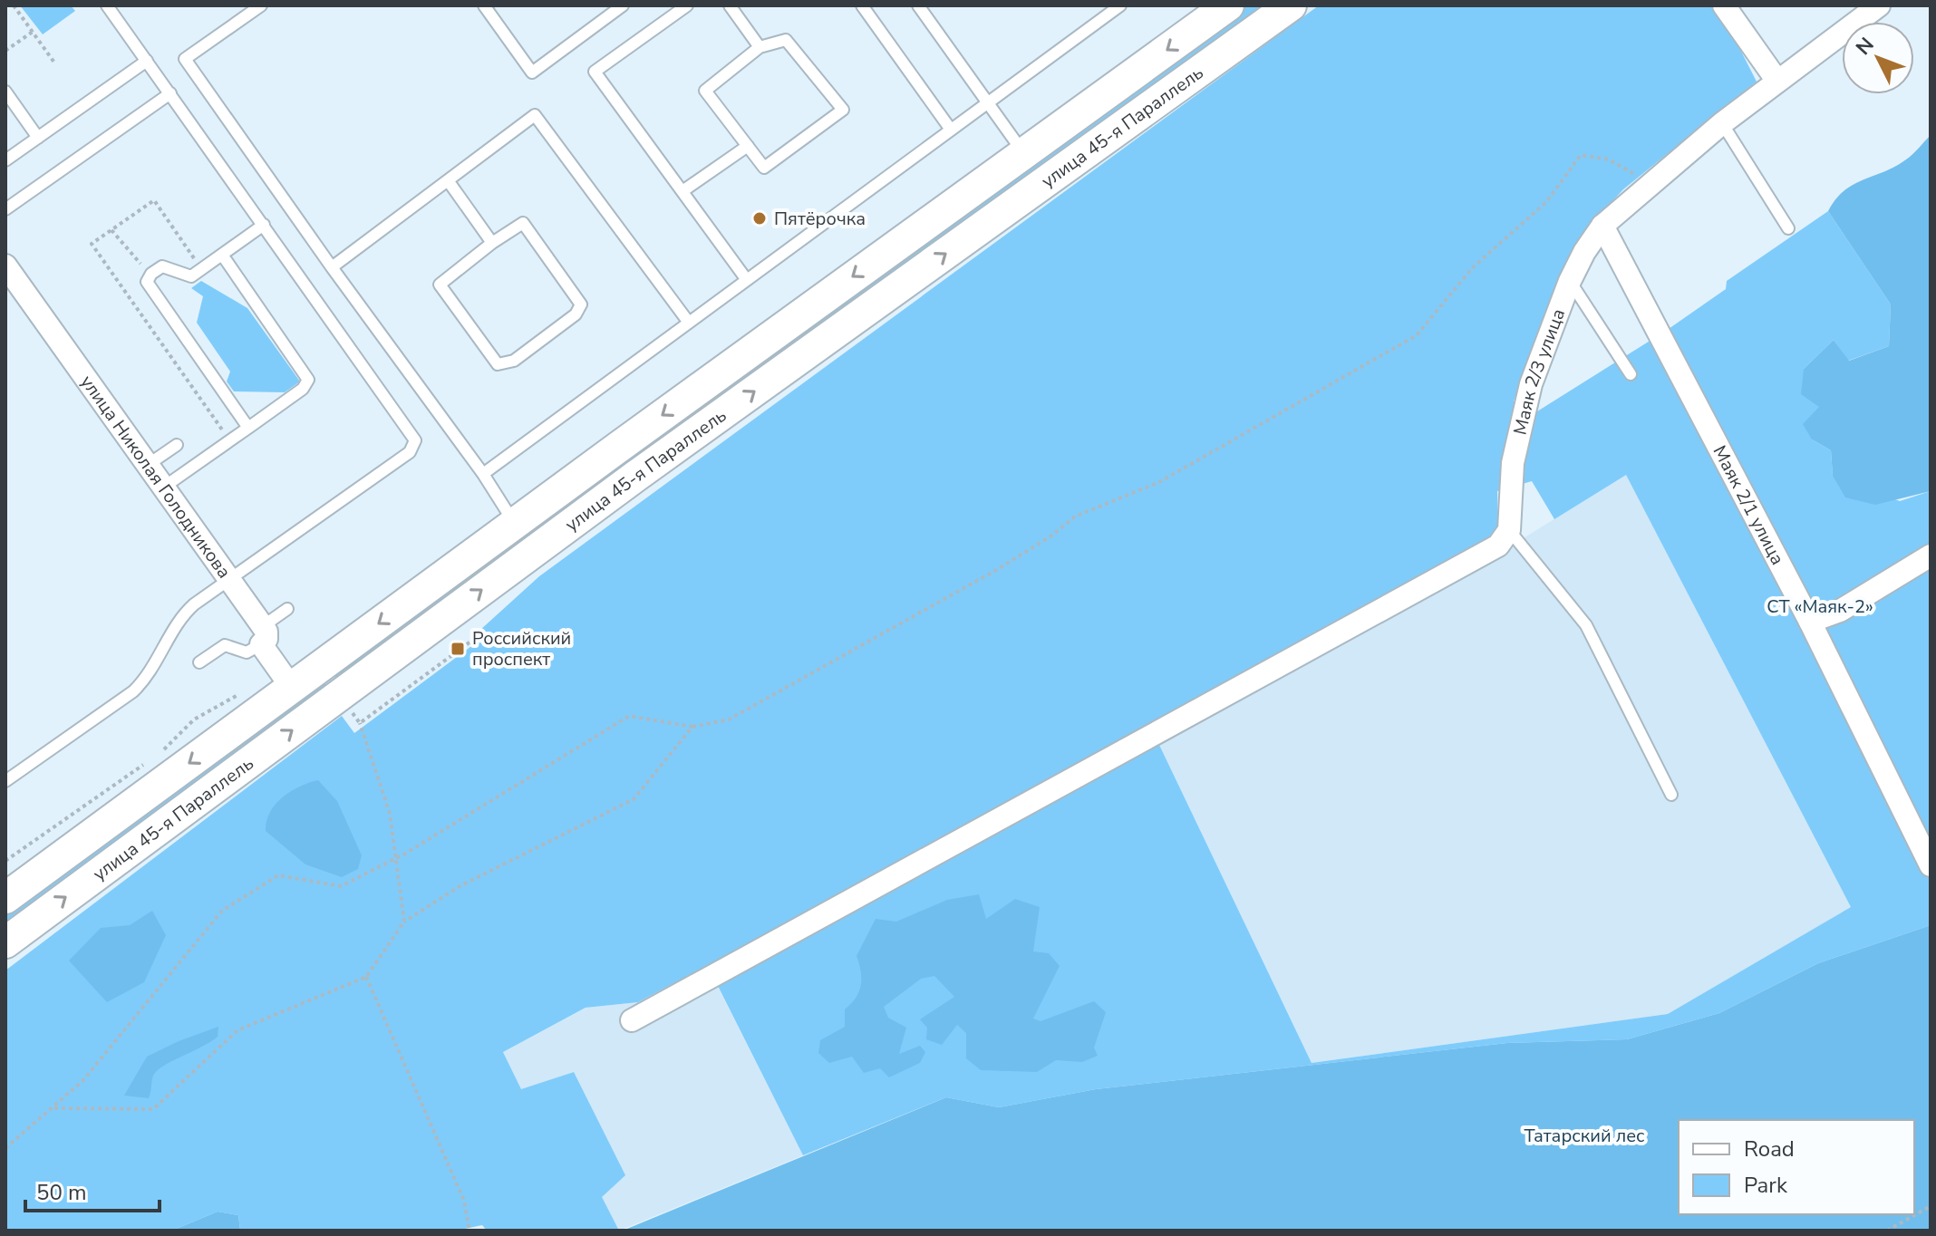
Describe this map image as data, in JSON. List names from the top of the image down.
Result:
{
  "streets": {
    "main road": ["улица 45-я Параллель"],
    "street": ["Маяк 2/3 улица", "улица Николая Голодникова", "Маяк 2/1 улица"]
  },
  "crossings": [
    ["улица 45-я Параллель", "улица Николая Голодникова"],
    ["Маяк 2/3 улица", "Маяк 2/1 улица"]
  ],
  "parks": ["СТ «Маяк-2»", "Татарский лес"],
  "places": {
    "other": ["Пятёрочка"],
    "transit": ["Российский проспект"]
  },
  "legend": ["Road", "Park"],
  "scale_bar": "50 m",
  "north": "top left"
}
